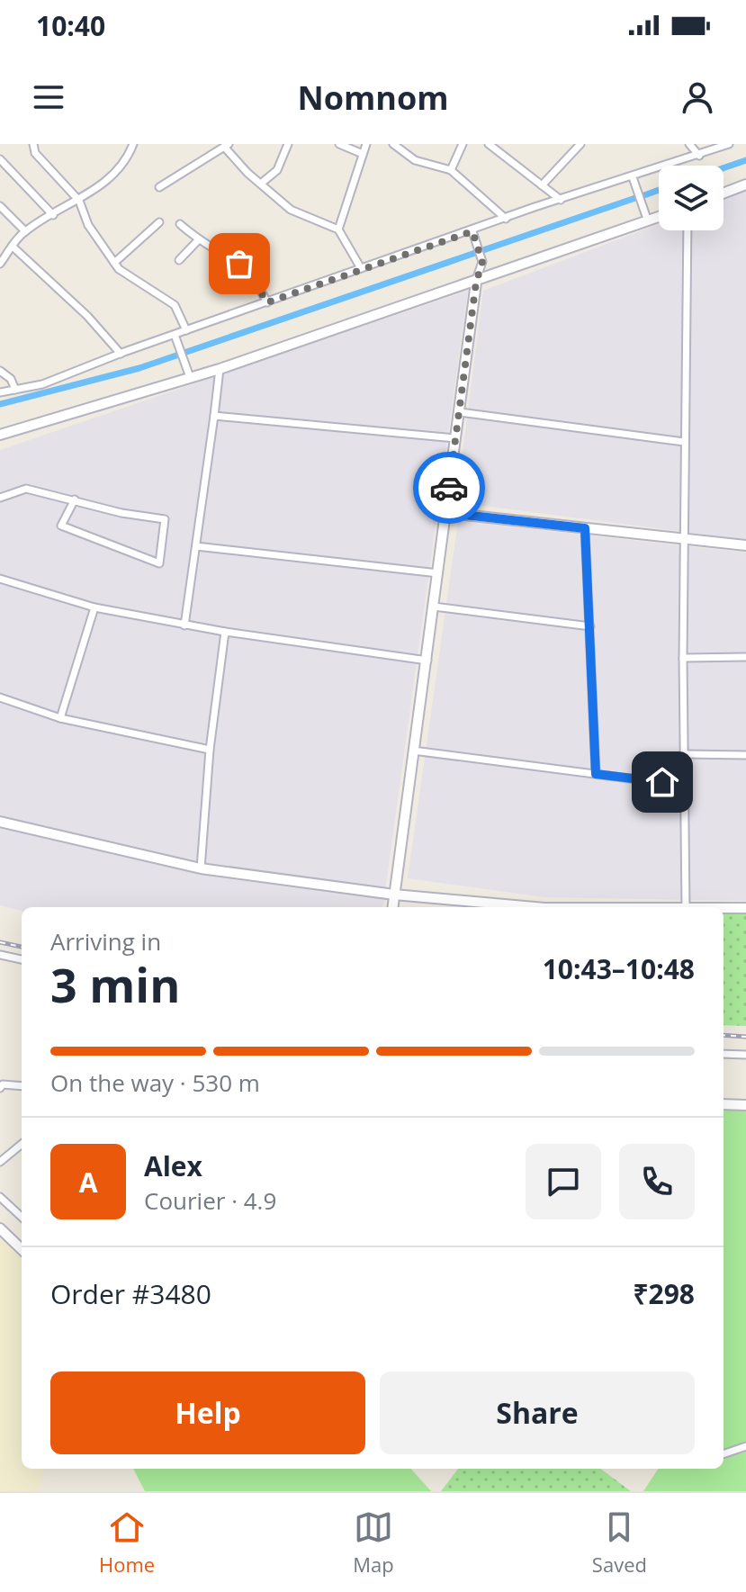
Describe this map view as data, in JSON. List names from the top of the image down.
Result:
{
  "page": {
    "status": "10:40",
    "header": "Nomnom",
    "heading": ["3 min", "Arriving in", "10:43–10:48"],
    "panel": [
      "Alex",
      "Courier · 4.9",
      "Order #3480",
      "₹298"
    ],
    "bar": "On the way · 530 m",
    "round": "A",
    "buttons": ["Help", "Share"],
    "tabs": ["Home", "Map", "Saved"]
  }
}
